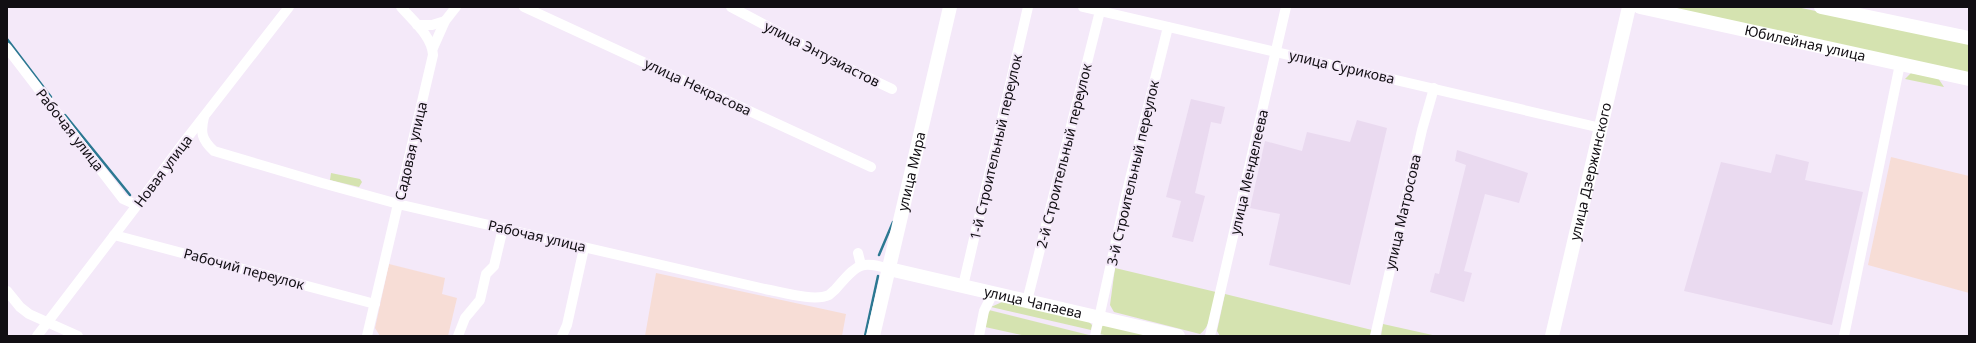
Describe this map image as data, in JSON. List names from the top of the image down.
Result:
{
  "streets": {
    "main road": [
      "Юбилейная улица",
      "улица Мира",
      "улица Дзержинского",
      "улица Чапаева"
    ],
    "street": [
      "улица Энтузиастов",
      "улица Сурикова",
      "улица Некрасова",
      "Рабочая улица",
      "1-й Строительный переулок",
      "Садовая улица",
      "2-й Строительный переулок",
      "Новая улица",
      "улица Менделеева",
      "3-й Строительный переулок",
      "улица Матросова",
      "Рабочий переулок"
    ]
  },
  "crossings": [
    ["улица Сурикова", "2-й Строительный переулок"],
    ["улица Сурикова", "улица Менделеева"],
    ["улица Сурикова", "улица Дзержинского"],
    ["улица Сурикова", "3-й Строительный переулок"],
    ["улица Сурикова", "улица Матросова"],
    ["Рабочая улица", "Садовая улица"],
    ["Рабочая улица", "Новая улица"],
    ["1-й Строительный переулок", "улица Чапаева"],
    ["Садовая улица", "Рабочий переулок"],
    ["2-й Строительный переулок", "улица Чапаева"],
    ["Новая улица", "Рабочий переулок"],
    ["улица Мира", "улица Чапаева"],
    ["3-й Строительный переулок", "улица Чапаева"]
  ]
}
